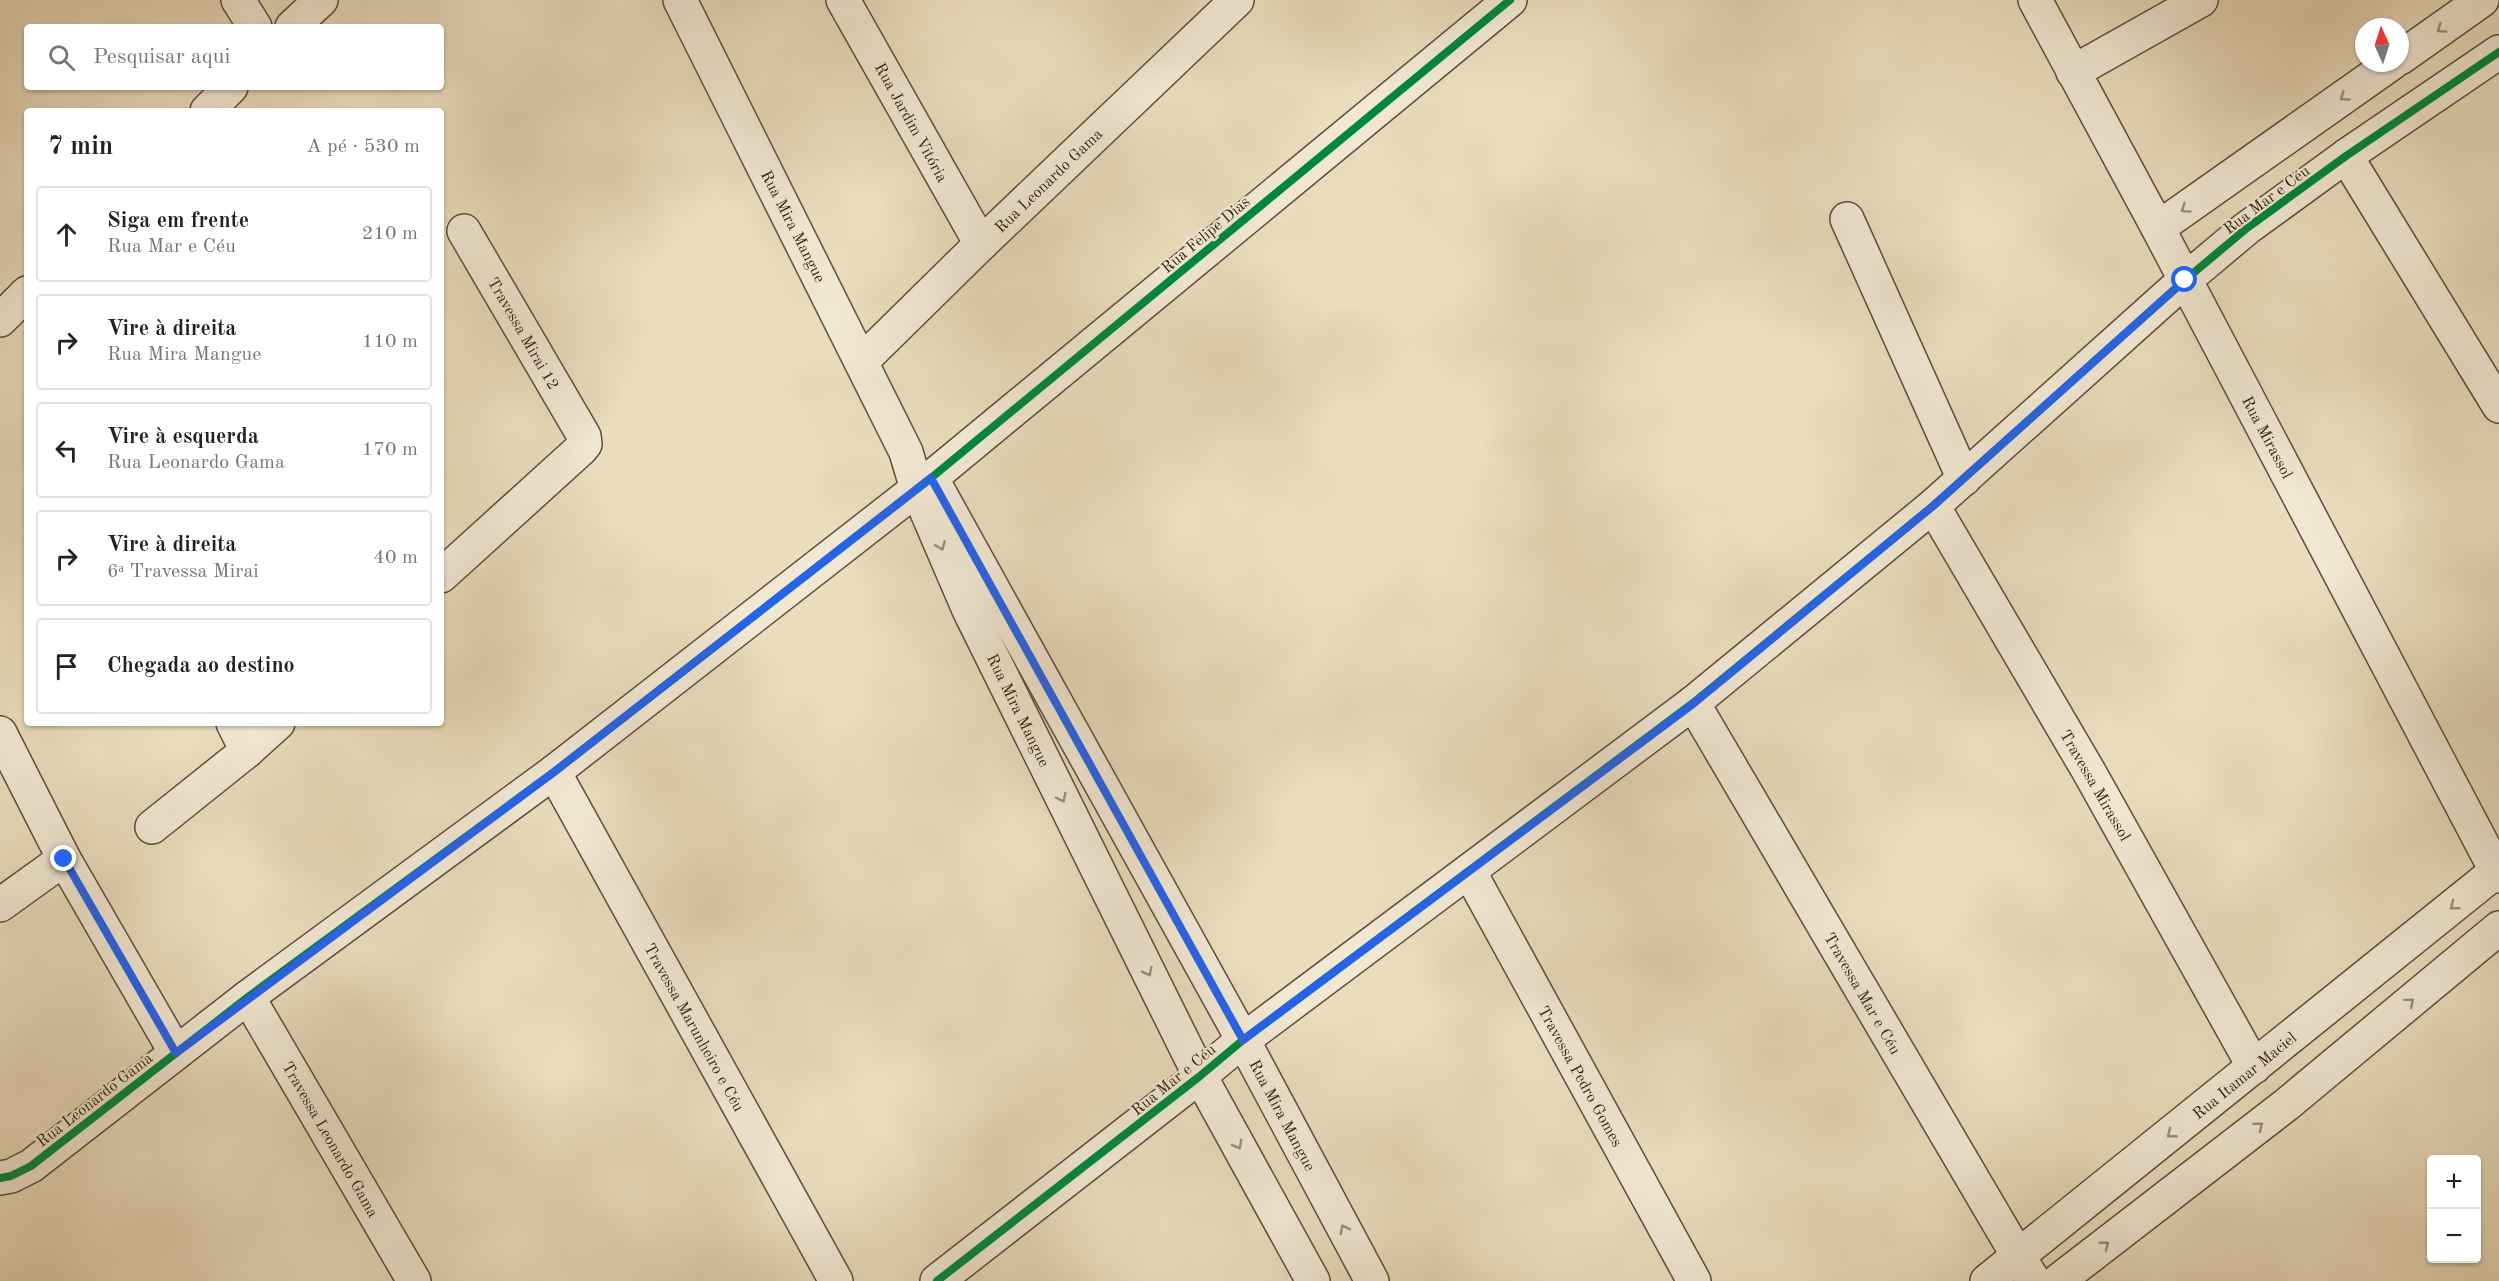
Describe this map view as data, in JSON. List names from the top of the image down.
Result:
{
  "streets": {
    "street": [
      "Rua Jardim Vitória",
      "Rua Leonardo Gama",
      "Rua Mar e Céu",
      "Rua Mira Mangue",
      "Rua Felipe Dias",
      "Travessa Mirai 12",
      "Rua Mirassol",
      "Travessa Mirassol",
      "Travessa Mar e Céu",
      "Travessa Marunheiro e Céu",
      "Rua Itamar Maciel",
      "Travessa Pedro Gomes",
      "Travessa Leonardo Gama"
    ]
  },
  "crossings": [
    ["Rua Jardim Vitória", "Rua Leonardo Gama"],
    ["Rua Leonardo Gama", "Rua Mira Mangue"],
    ["Rua Leonardo Gama", "Rua Felipe Dias"],
    ["Rua Leonardo Gama", "Travessa Marunheiro e Céu"],
    ["Rua Leonardo Gama", "Travessa Leonardo Gama"],
    ["Rua Mar e Céu", "Rua Mira Mangue"],
    ["Rua Mar e Céu", "Rua Mirassol"],
    ["Rua Mar e Céu", "Travessa Mirassol"],
    ["Rua Mar e Céu", "Travessa Mar e Céu"],
    ["Rua Mar e Céu", "Travessa Pedro Gomes"],
    ["Rua Mira Mangue", "Rua Felipe Dias"],
    ["Rua Mirassol", "Rua Itamar Maciel"],
    ["Travessa Mirassol", "Rua Itamar Maciel"],
    ["Travessa Mar e Céu", "Rua Itamar Maciel"]
  ],
  "north": "top",
  "page": {
    "search": "Pesquisar aqui",
    "heading": ["7 min", "A pé · 530 m"],
    "list": [
      ["Siga em frente", "Rua Mar e Céu", "210 m"],
      ["Vire à direita", "Rua Mira Mangue", "110 m"],
      ["Vire à esquerda", "Rua Leonardo Gama", "170 m"],
      ["Vire à direita", "6ᵃ Travessa Mirai", "40 m"],
      "Chegada ao destino"
    ],
    "map_buttons": ["+", "−"]
  }
}
